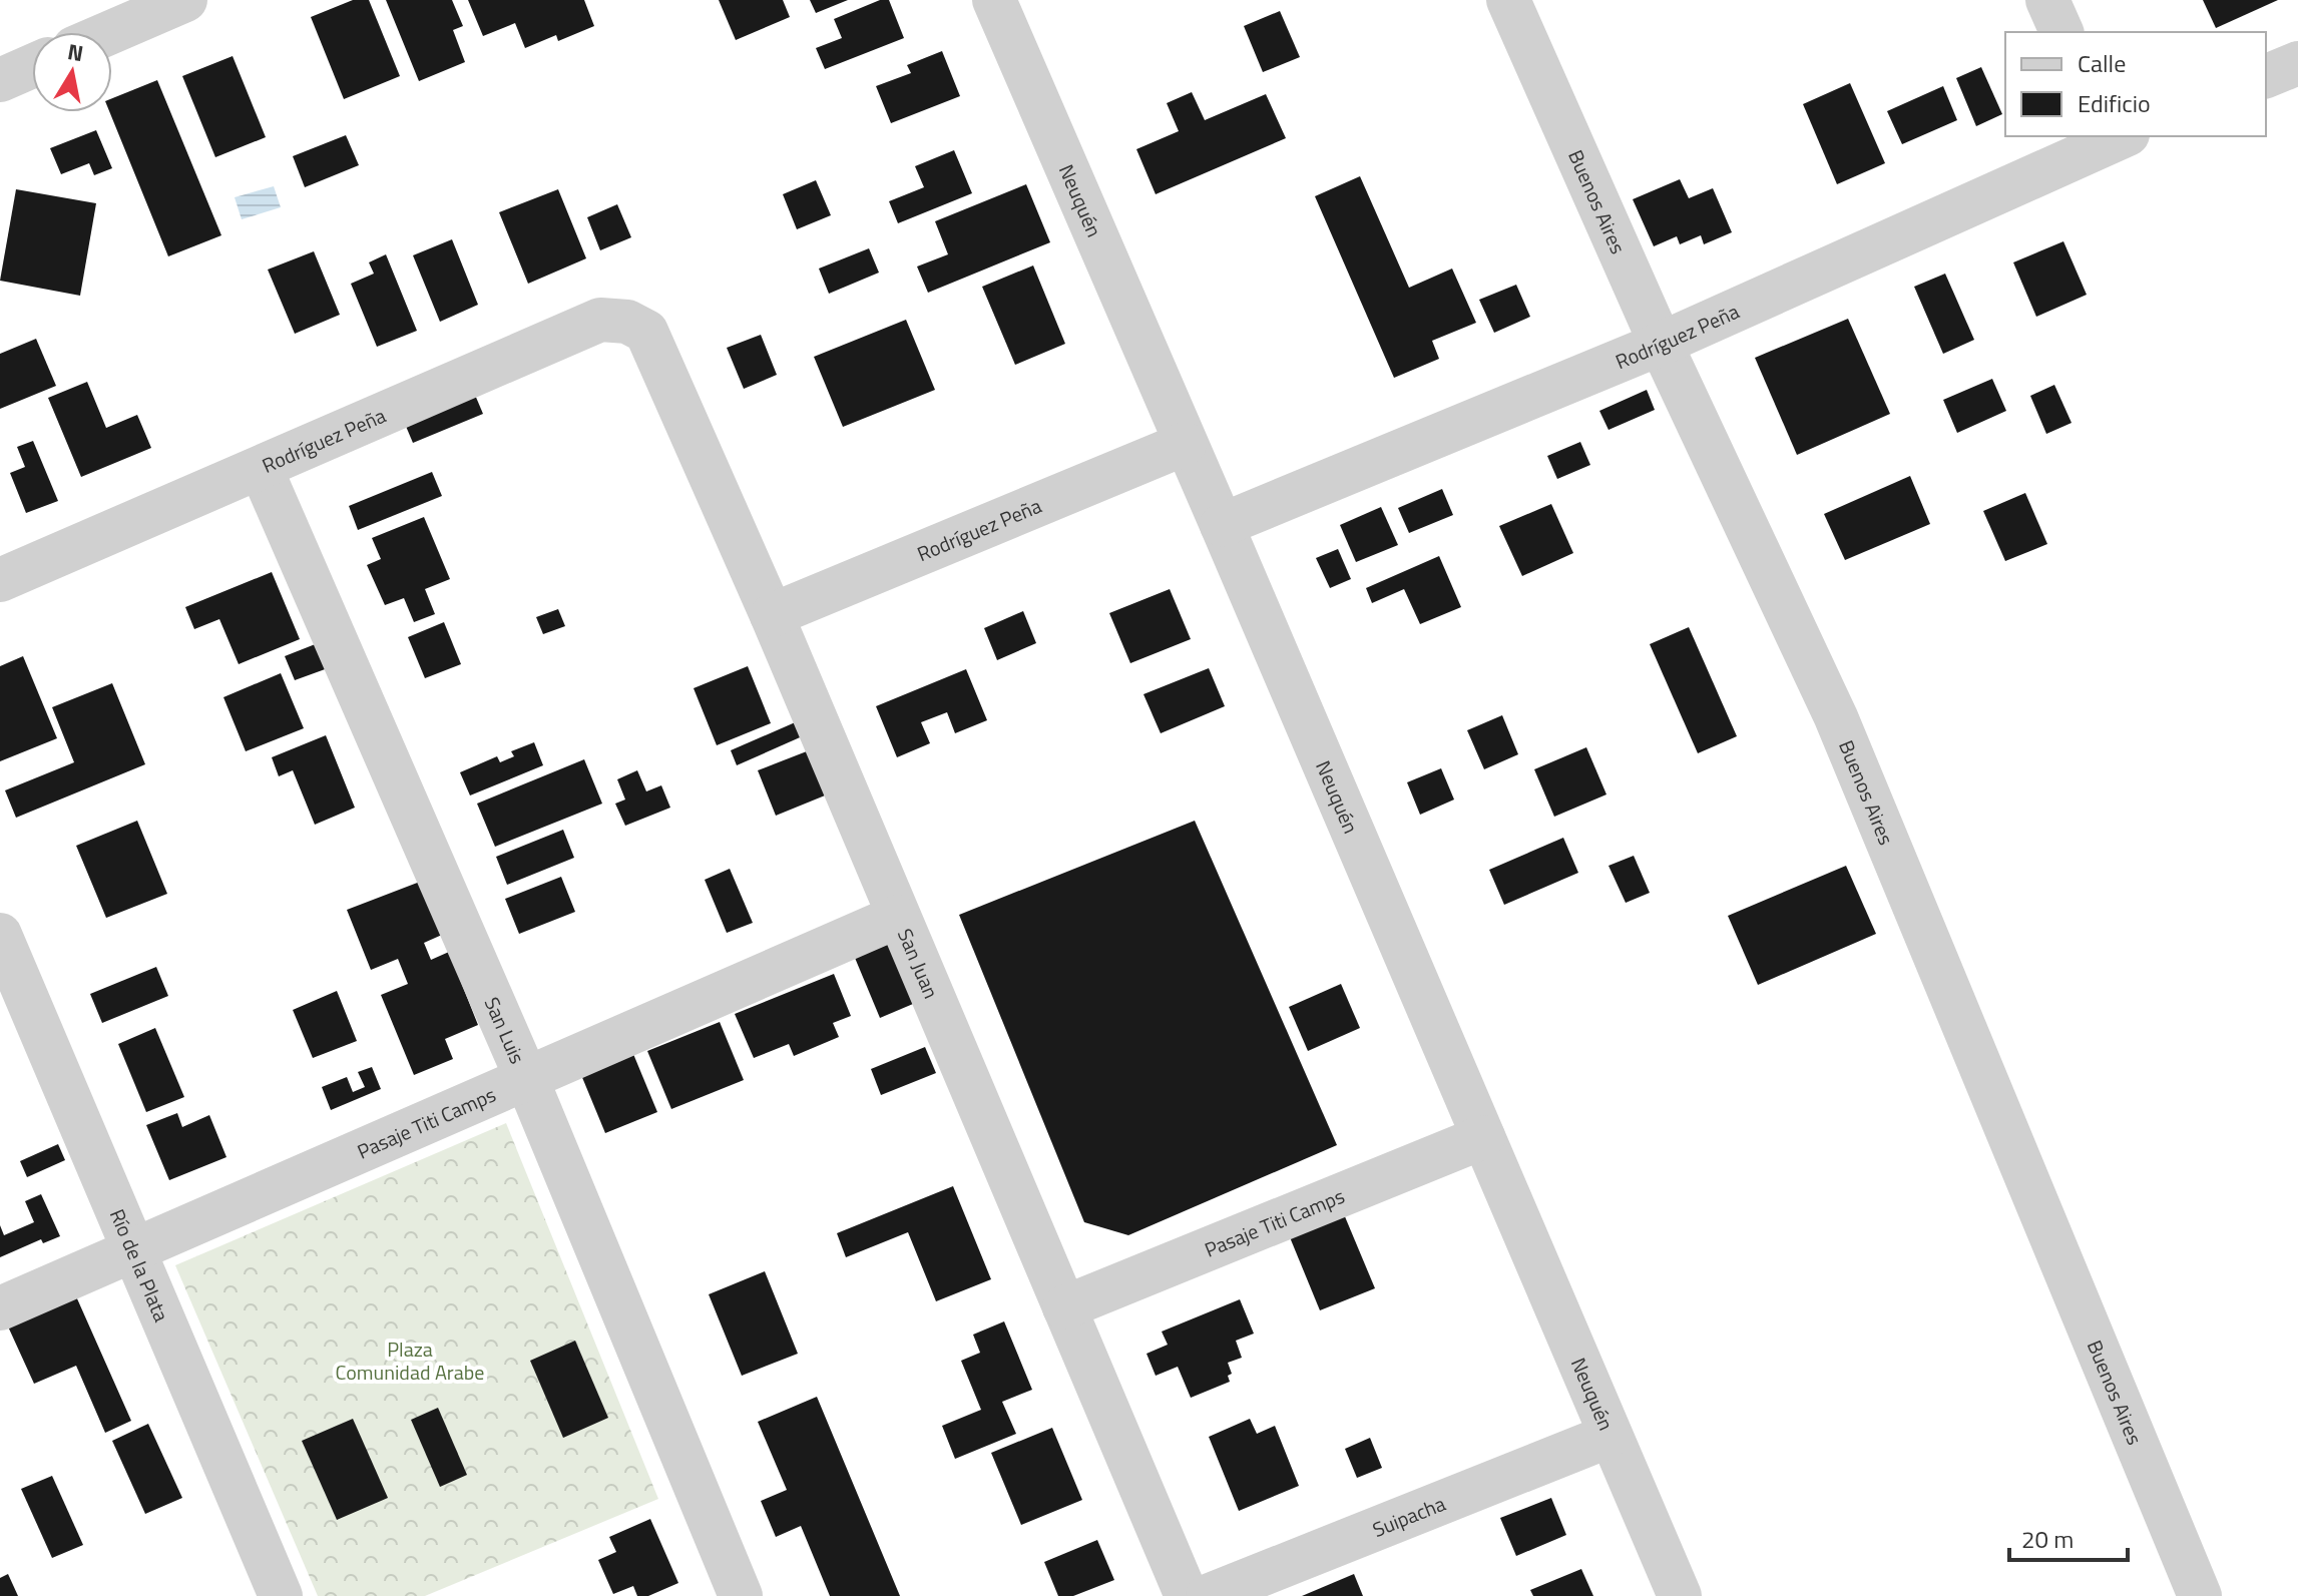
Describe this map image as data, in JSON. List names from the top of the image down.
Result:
{
  "streets": {
    "street": [
      "Neuquén",
      "Buenos Aires",
      "Rodríguez Peña",
      "San Juan",
      "San Luis",
      "Pasaje Titi Camps",
      "Río de la Plata",
      "Suipacha"
    ]
  },
  "crossings": [
    ["Neuquén", "Rodríguez Peña"],
    ["Neuquén", "Pasaje Titi Camps"],
    ["Neuquén", "Suipacha"],
    ["Buenos Aires", "Rodríguez Peña"],
    ["Rodríguez Peña", "San Juan"],
    ["Rodríguez Peña", "San Luis"],
    ["San Juan", "Pasaje Titi Camps"],
    ["San Luis", "Pasaje Titi Camps"],
    ["Pasaje Titi Camps", "Río de la Plata"]
  ],
  "parks": ["Plaza Comunidad Arabe"],
  "legend": ["Calle", "Edificio"],
  "scale_bar": "20 m",
  "north": "top"
}
